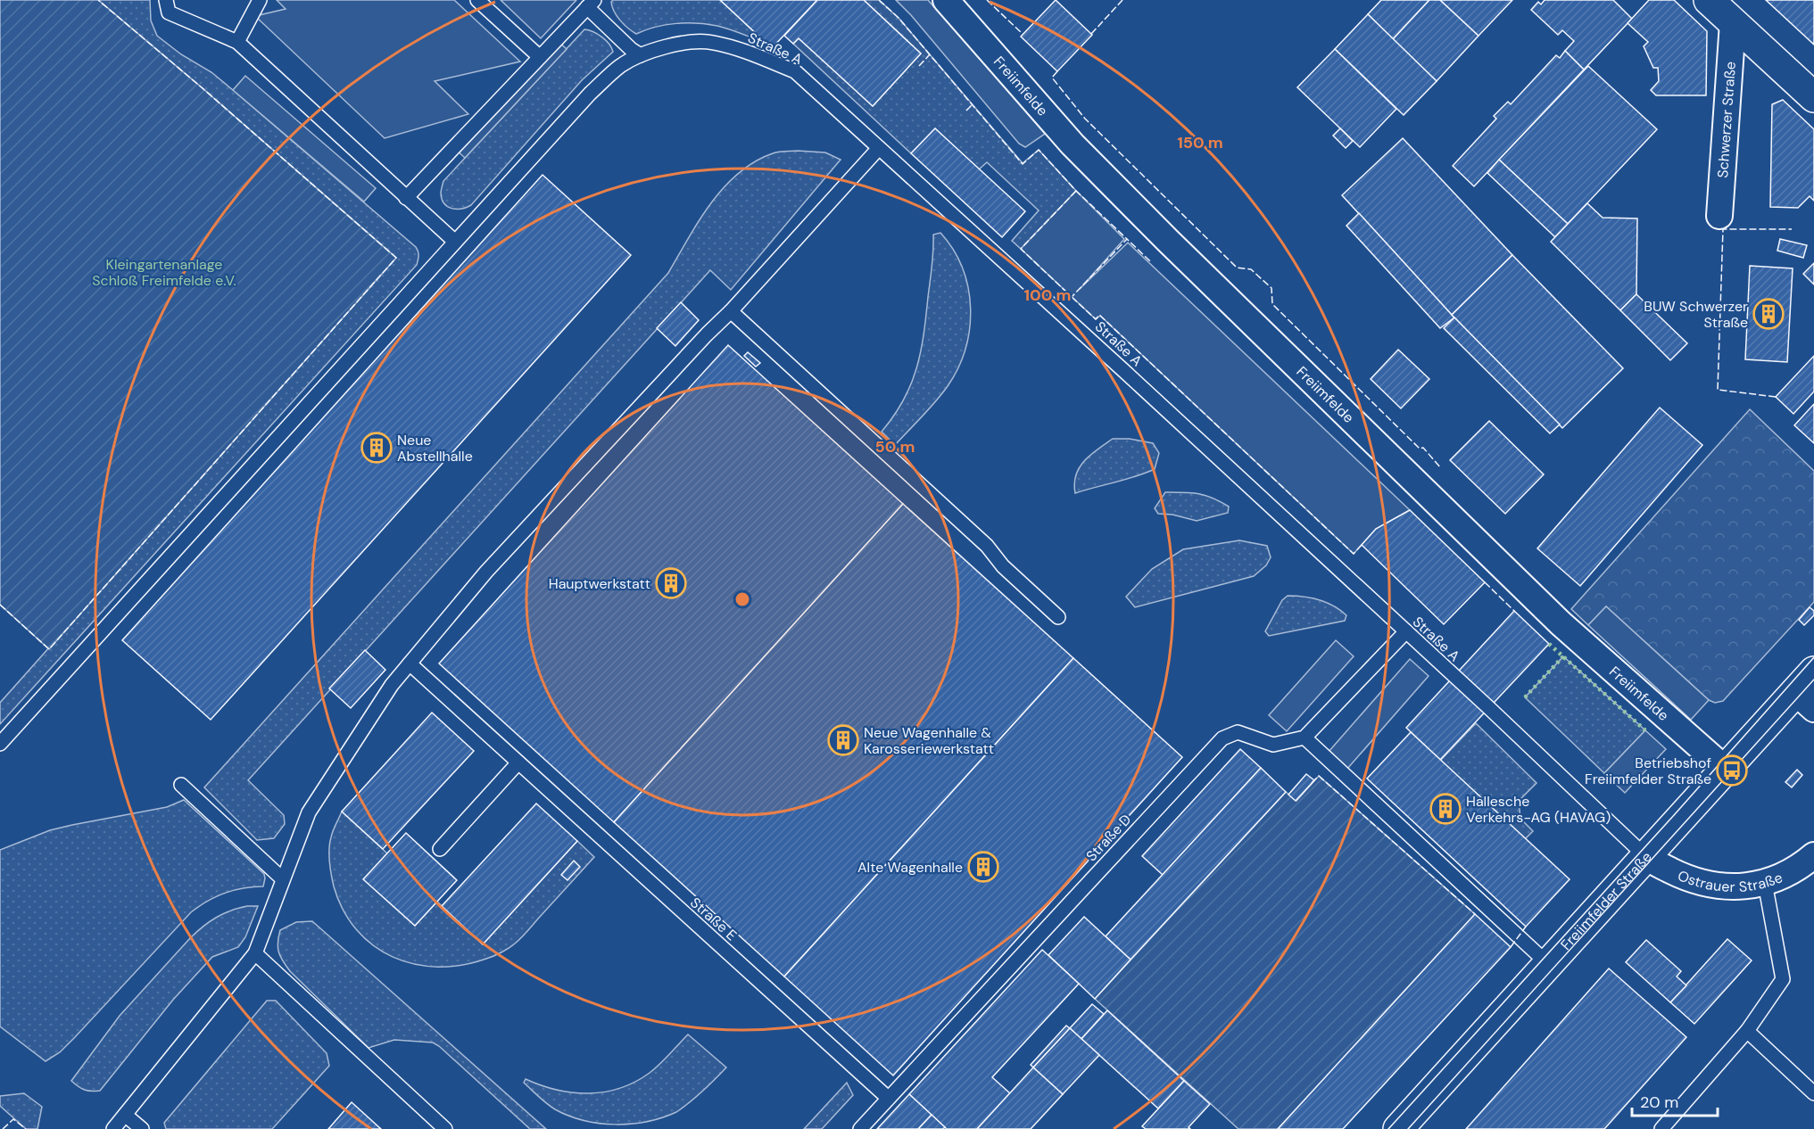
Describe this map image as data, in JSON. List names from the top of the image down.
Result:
{
  "streets": {
    "street": [
      "Freiimfelde",
      "Schwerzer Straße",
      "Ostrauer Straße",
      "Freiimfelder Straße"
    ],
    "lane": ["Straße A", "Straße D", "Straße E"]
  },
  "crossings": [
    ["Straße A", "Ostrauer Straße"],
    ["Straße A", "Freiimfelder Straße"],
    ["Freiimfelde", "Freiimfelder Straße"],
    ["Straße D", "Straße E"],
    ["Ostrauer Straße", "Freiimfelder Straße"]
  ],
  "parks": ["Kleingartenanlage Schloß Freimfelde e.V."],
  "places": {
    "building": [
      "BUW Schwerzer Straße",
      "Neue Abstellhalle",
      "Hauptwerkstatt",
      "Neue Wagenhalle & Karosseriewerkstatt",
      "Hallesche Verkehrs-AG (HAVAG)",
      "Alte Wagenhalle"
    ],
    "bus stop": ["Betriebshof Freiimfelder Straße"]
  },
  "scale_bar": "20 m",
  "rings": ["150 m", "100 m", "50 m"]
}
